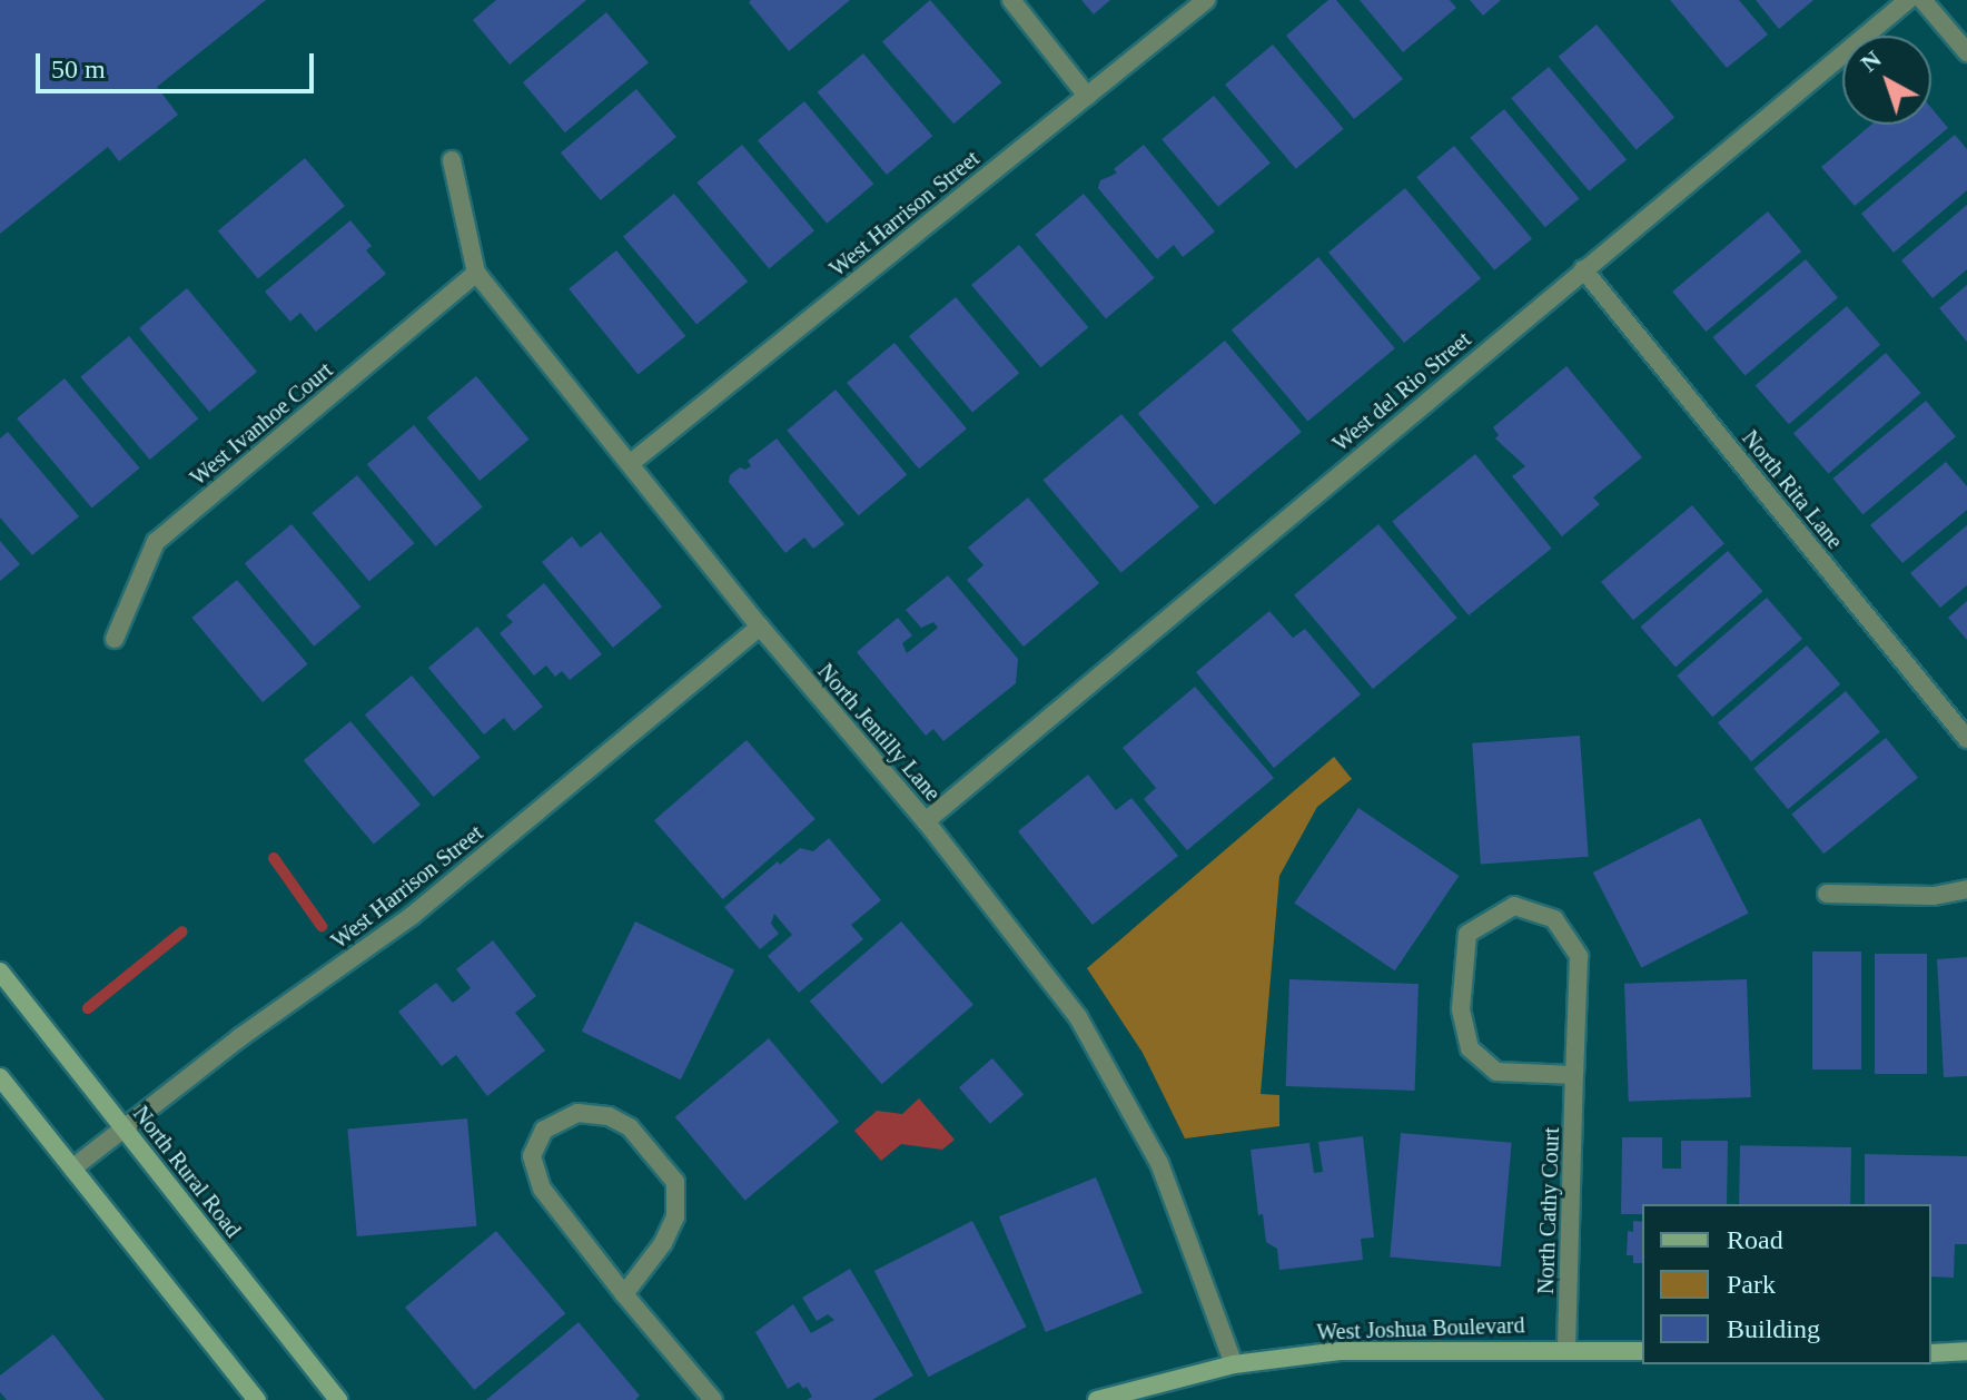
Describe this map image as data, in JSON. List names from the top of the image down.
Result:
{
  "streets": {
    "main road": ["North Rural Road", "West Joshua Boulevard"],
    "street": [
      "West Harrison Street",
      "West del Rio Street",
      "West Ivanhoe Court",
      "North Rita Lane",
      "North Jentilly Lane",
      "North Cathy Court"
    ]
  },
  "crossings": [
    ["West Harrison Street", "North Jentilly Lane"],
    ["West Harrison Street", "North Rural Road"],
    ["West del Rio Street", "North Rita Lane"],
    ["West del Rio Street", "North Jentilly Lane"],
    ["West Ivanhoe Court", "North Jentilly Lane"],
    ["North Jentilly Lane", "West Joshua Boulevard"],
    ["North Cathy Court", "West Joshua Boulevard"]
  ],
  "legend": ["Road", "Park", "Building"],
  "scale_bar": "50 m",
  "north": "top left"
}
